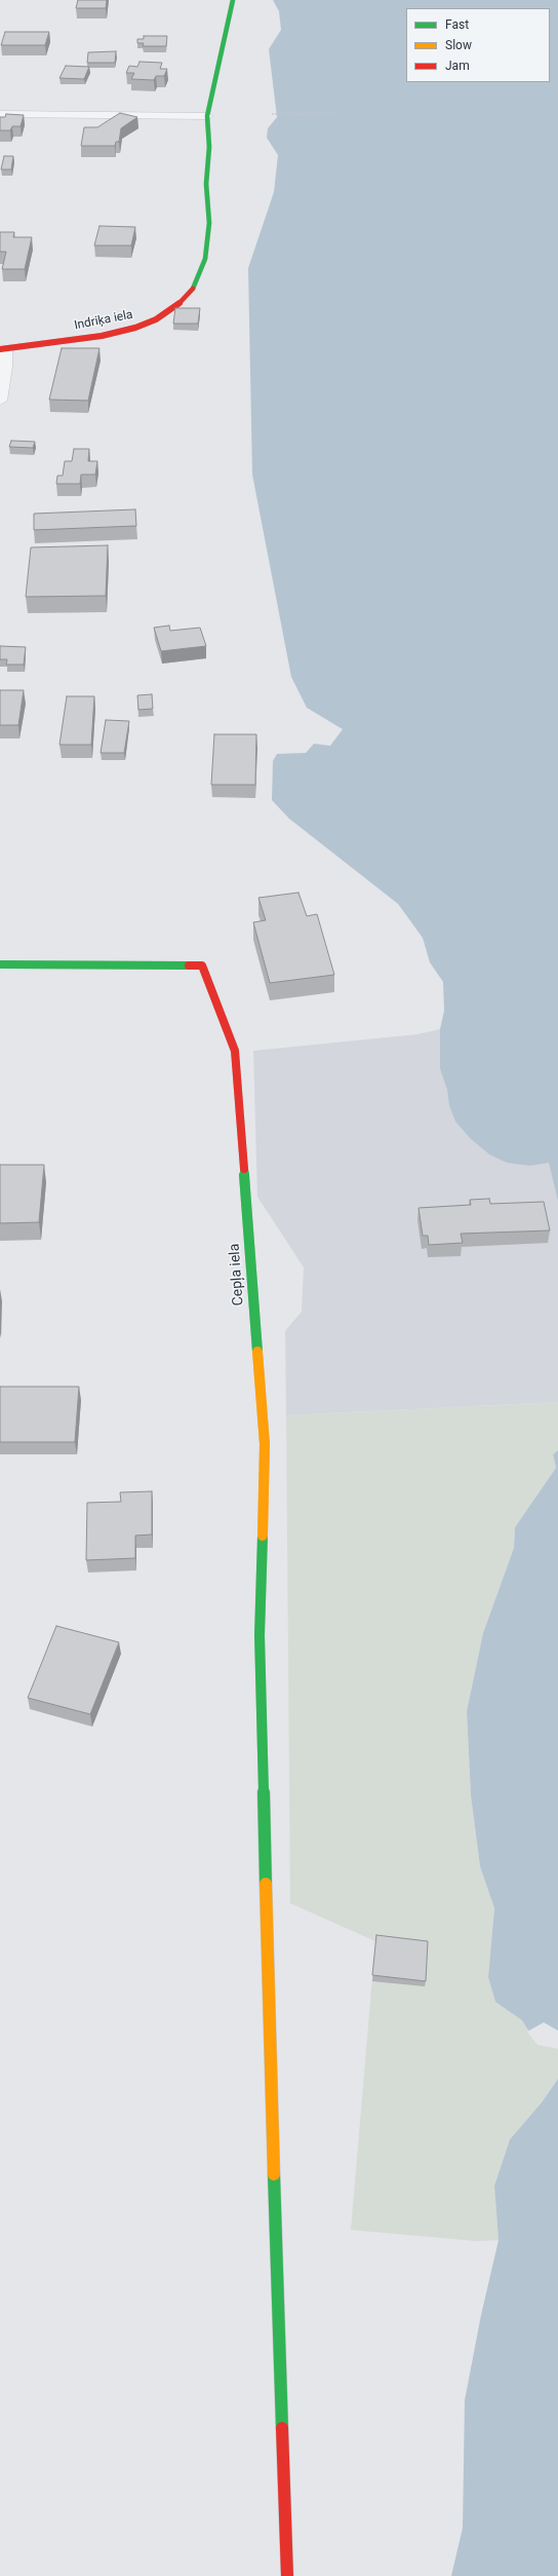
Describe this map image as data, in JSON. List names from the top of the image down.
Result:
{
  "streets": {
    "street": ["Indriķa iela", "Cepļa iela"]
  },
  "legend": ["Fast", "Slow", "Jam"]
}
